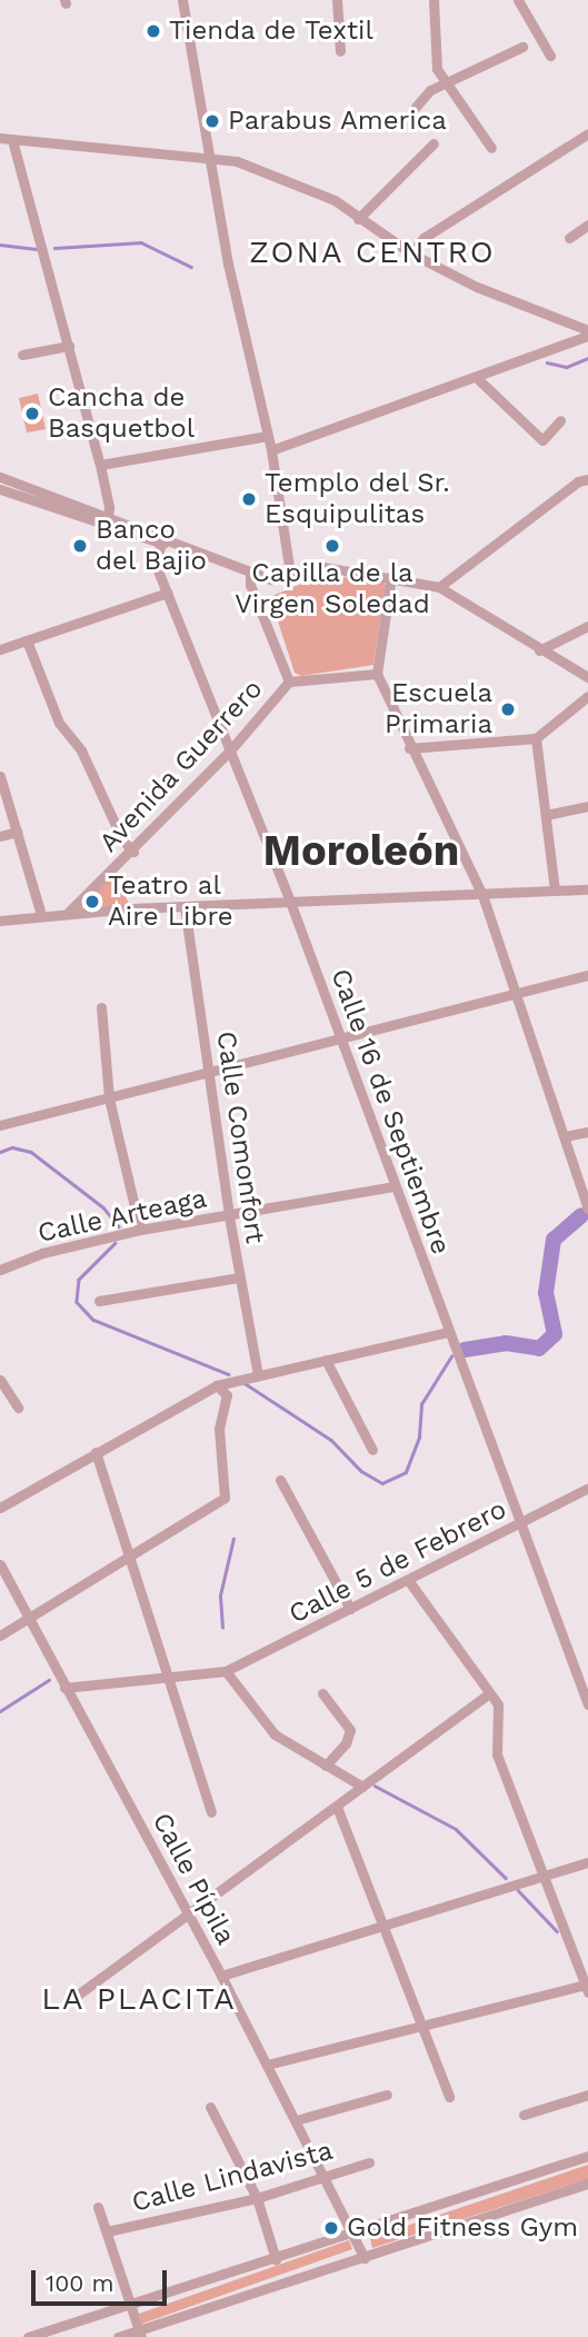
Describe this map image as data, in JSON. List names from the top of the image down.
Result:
{
  "streets": {
    "street": [
      "Avenida Guerrero",
      "Calle 16 de Septiembre",
      "Calle Comonfort",
      "Calle Arteaga",
      "Calle 5 de Febrero",
      "Calle Pípila",
      "Calle Lindavista"
    ]
  },
  "crossings": [
    ["Avenida Guerrero", "Calle 16 de Septiembre"],
    ["Calle 16 de Septiembre", "Calle Arteaga"],
    ["Calle 16 de Septiembre", "Calle 5 de Febrero"],
    ["Calle Comonfort", "Calle Arteaga"],
    ["Calle 5 de Febrero", "Calle Pípila"],
    ["Calle Pípila", "Calle Lindavista"]
  ],
  "districts": ["ZONA CENTRO", "Moroleón", "LA PLACITA"],
  "places": [
    "Tienda de Textil",
    "Parabus America",
    "Cancha de Basquetbol",
    "Templo del Sr. Esquipulitas",
    "Banco del Bajio",
    "Capilla de la Virgen Soledad",
    "Escuela Primaria",
    "Teatro al Aire Libre",
    "Gold Fitness Gym"
  ],
  "scale_bar": "100 m"
}
